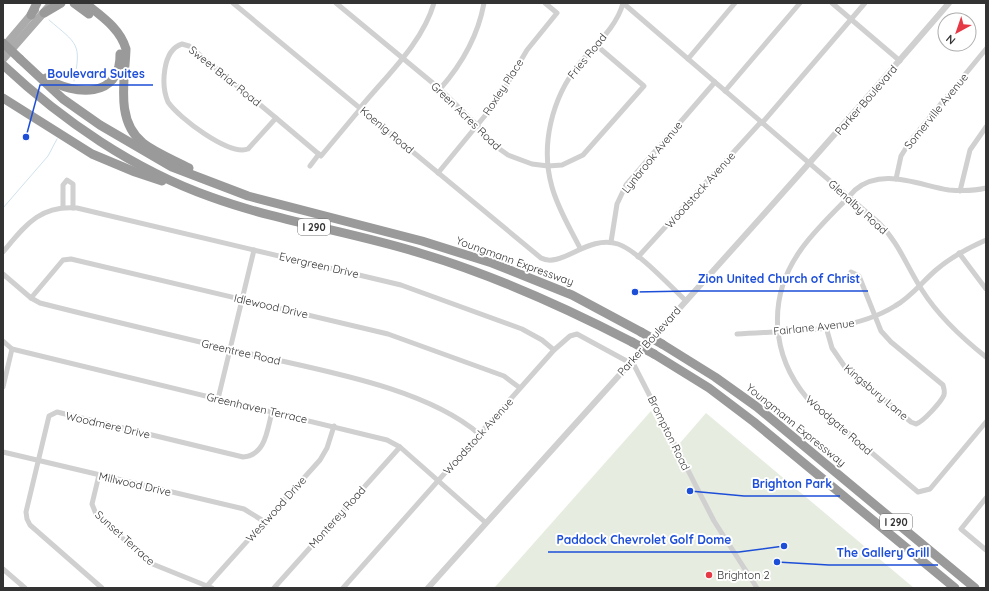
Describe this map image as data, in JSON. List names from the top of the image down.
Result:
{
  "streets": {
    "highway": ["I 290", "Youngmann Expressway"],
    "street": [
      "Fries Road",
      "Sweet Briar Road",
      "Roxley Place",
      "Parker Boulevard",
      "Somerville Avenue",
      "Green Acres Road",
      "Koenig Road",
      "Lynbrook Avenue",
      "Woodstock Avenue",
      "Glenalby Road",
      "Evergreen Drive",
      "Idlewood Drive",
      "Fairlane Avenue",
      "Greentree Road",
      "Kingsbury Lane",
      "Greenhaven Terrace",
      "Woodmere Drive",
      "Woodgate Road",
      "Brompton Road",
      "Millwood Drive",
      "Westwood Drive",
      "Monterey Road",
      "Sunset Terrace"
    ]
  },
  "crossings": [
    ["Fries Road", "Green Acres Road"],
    ["Fries Road", "Koenig Road"],
    ["Fries Road", "Glenalby Road"],
    ["Roxley Place", "Green Acres Road"],
    ["Roxley Place", "Koenig Road"],
    ["Parker Boulevard", "Woodstock Avenue"],
    ["Parker Boulevard", "Glenalby Road"],
    ["Parker Boulevard", "Greenhaven Terrace"],
    ["Parker Boulevard", "Brompton Road"],
    ["Somerville Avenue", "Woodgate Road"],
    ["Lynbrook Avenue", "Glenalby Road"],
    ["Woodstock Avenue", "Glenalby Road"],
    ["Woodstock Avenue", "Evergreen Drive"],
    ["Woodstock Avenue", "Idlewood Drive"],
    ["Woodstock Avenue", "Greentree Road"],
    ["Woodstock Avenue", "Greenhaven Terrace"],
    ["Woodstock Avenue", "Brompton Road"],
    ["Glenalby Road", "Fairlane Avenue"],
    ["Glenalby Road", "Woodgate Road"],
    ["Idlewood Drive", "Greentree Road"],
    ["Fairlane Avenue", "Kingsbury Lane"],
    ["Fairlane Avenue", "Woodgate Road"],
    ["Greenhaven Terrace", "Woodmere Drive"],
    ["Greenhaven Terrace", "Westwood Drive"],
    ["Greenhaven Terrace", "Monterey Road"],
    ["Woodmere Drive", "Millwood Drive"],
    ["Millwood Drive", "Westwood Drive"],
    ["Millwood Drive", "Sunset Terrace"],
    ["Westwood Drive", "Sunset Terrace"]
  ],
  "places": [
    "Boulevard Suites",
    "Zion United Church of Christ",
    "Brighton Park",
    "Paddock Chevrolet Golf Dome",
    "The Gallery Grill",
    "Brighton 2"
  ],
  "north": "bottom left"
}
